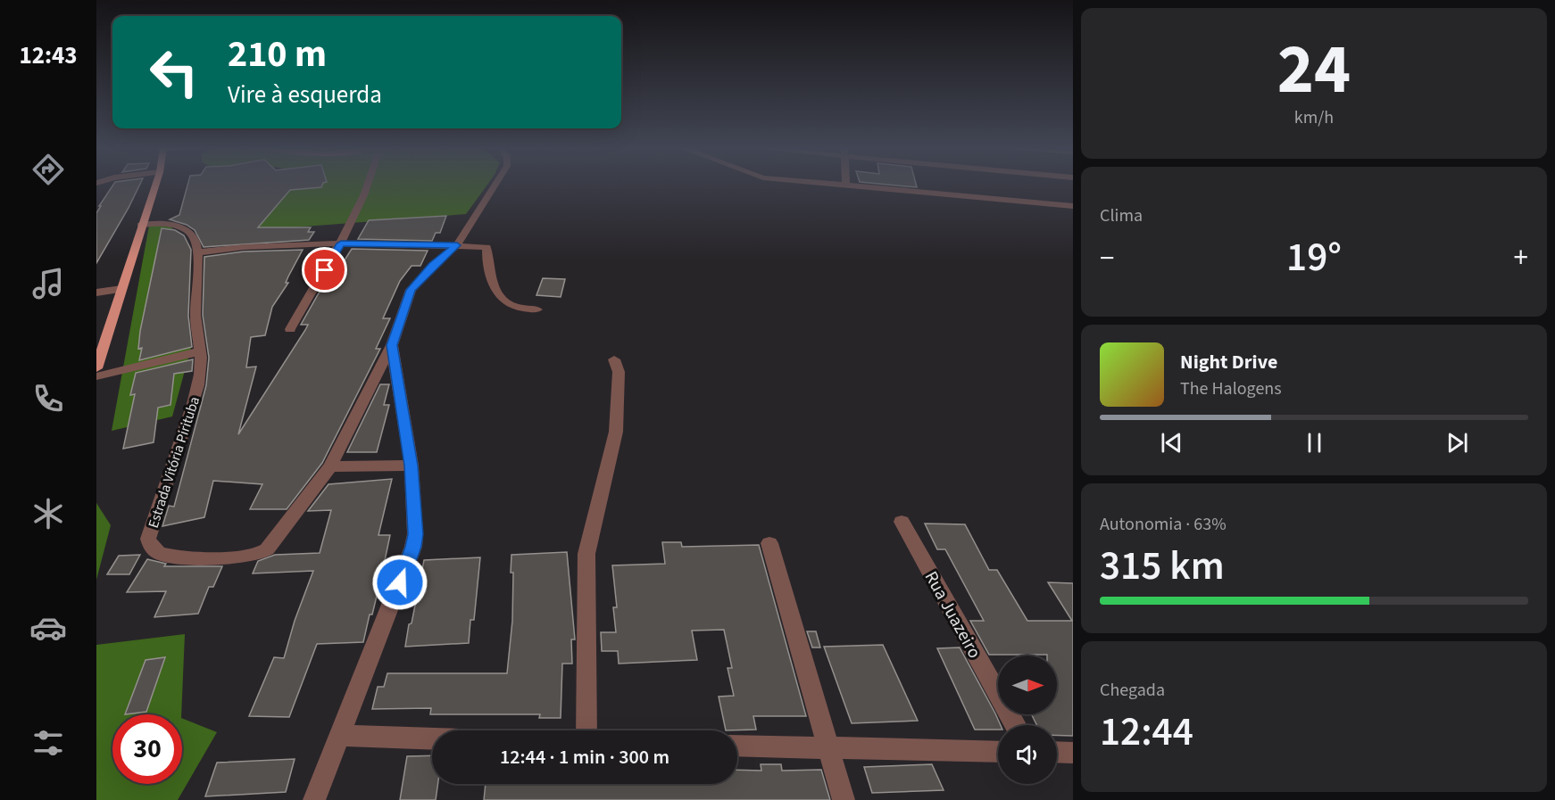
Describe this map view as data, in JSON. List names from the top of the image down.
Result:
{
  "streets": {
    "street": ["Estrada Vitória Pirituba", "Rua Juazeiro"]
  },
  "north": "right",
  "page": {
    "tabs": "12:43",
    "tile": [
      ["24", "km/h"],
      "Clima",
      ["Autonomia · 63%", "315 km"],
      ["Chegada", "12:44"]
    ],
    "turn": ["210 m", "Vire à esquerda"],
    "heat": ["−", "19°", "+"],
    "song": ["Night Drive", "The Halogens"],
    "limit": "30",
    "trip": "12:44 · 1 min · 300 m"
  }
}
